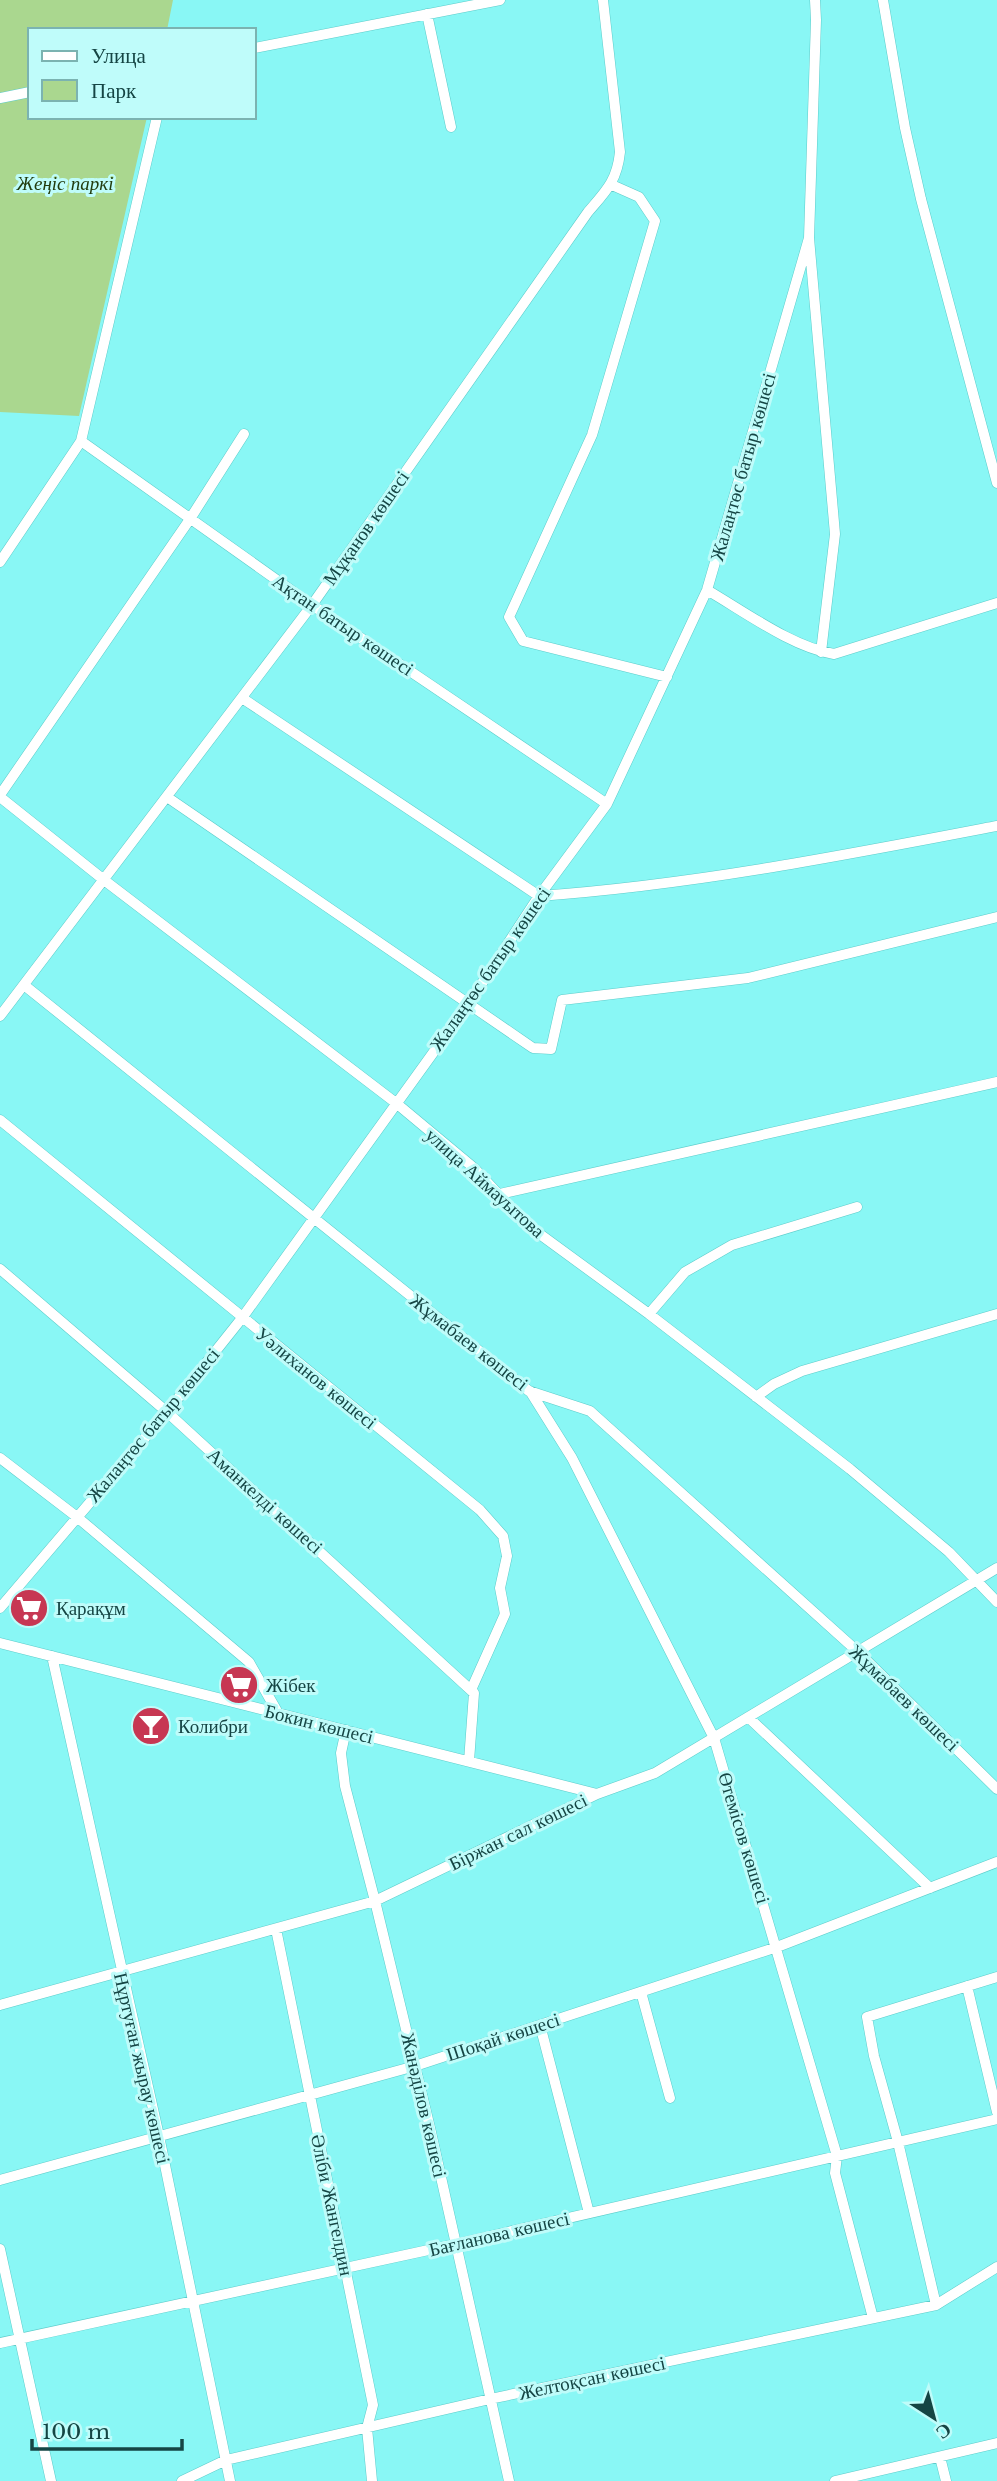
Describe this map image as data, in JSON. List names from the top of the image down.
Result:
{
  "streets": {
    "street": [
      "Жалаңтөс батыр көшесі",
      "Мұқанов көшесі",
      "Ақтан батыр көшесі",
      "улица Аймауытова",
      "Жұмабаев көшесі",
      "Уәлиханов көшесі",
      "Аманкелді көшесі",
      "Бокин көшесі",
      "Біржан сал көшесі",
      "Өтемісов көшесі",
      "Шоқай көшесі",
      "Нұртуған жырау көшесі",
      "Жанәділов көшесі",
      "Әліби Жангелдин",
      "Бағланова көшесі",
      "Желтоқсан көшесі"
    ]
  },
  "crossings": [
    ["Жалаңтөс батыр көшесі", "Ақтан батыр көшесі"],
    ["Жалаңтөс батыр көшесі", "улица Аймауытова"],
    ["Жалаңтөс батыр көшесі", "Жұмабаев көшесі"],
    ["Жалаңтөс батыр көшесі", "Уәлиханов көшесі"],
    ["Жалаңтөс батыр көшесі", "Аманкелді көшесі"],
    ["Мұқанов көшесі", "Ақтан батыр көшесі"],
    ["Мұқанов көшесі", "улица Аймауытова"],
    ["Мұқанов көшесі", "Жұмабаев көшесі"],
    ["улица Аймауытова", "Біржан сал көшесі"],
    ["Жұмабаев көшесі", "Біржан сал көшесі"],
    ["Жұмабаев көшесі", "Өтемісов көшесі"],
    ["Уәлиханов көшесі", "Аманкелді көшесі"],
    ["Бокин көшесі", "Біржан сал көшесі"],
    ["Бокин көшесі", "Нұртуған жырау көшесі"],
    ["Бокин көшесі", "Жанәділов көшесі"],
    ["Біржан сал көшесі", "Өтемісов көшесі"],
    ["Біржан сал көшесі", "Нұртуған жырау көшесі"],
    ["Біржан сал көшесі", "Жанәділов көшесі"],
    ["Біржан сал көшесі", "Әліби Жангелдин"],
    ["Өтемісов көшесі", "Шоқай көшесі"],
    ["Өтемісов көшесі", "Бағланова көшесі"],
    ["Өтемісов көшесі", "Желтоқсан көшесі"],
    ["Шоқай көшесі", "Нұртуған жырау көшесі"],
    ["Шоқай көшесі", "Жанәділов көшесі"],
    ["Шоқай көшесі", "Әліби Жангелдин"],
    ["Нұртуған жырау көшесі", "Бағланова көшесі"],
    ["Нұртуған жырау көшесі", "Желтоқсан көшесі"],
    ["Жанәділов көшесі", "Бағланова көшесі"],
    ["Жанәділов көшесі", "Желтоқсан көшесі"],
    ["Әліби Жангелдин", "Бағланова көшесі"],
    ["Әліби Жангелдин", "Желтоқсан көшесі"]
  ],
  "parks": ["Жеңіс паркі"],
  "places": {
    "supermarket": ["Қарақұм", "Жібек"],
    "bar": ["Колибри"]
  },
  "legend": ["Улица", "Парк"],
  "scale_bar": "100 m",
  "north": "bottom right"
}
